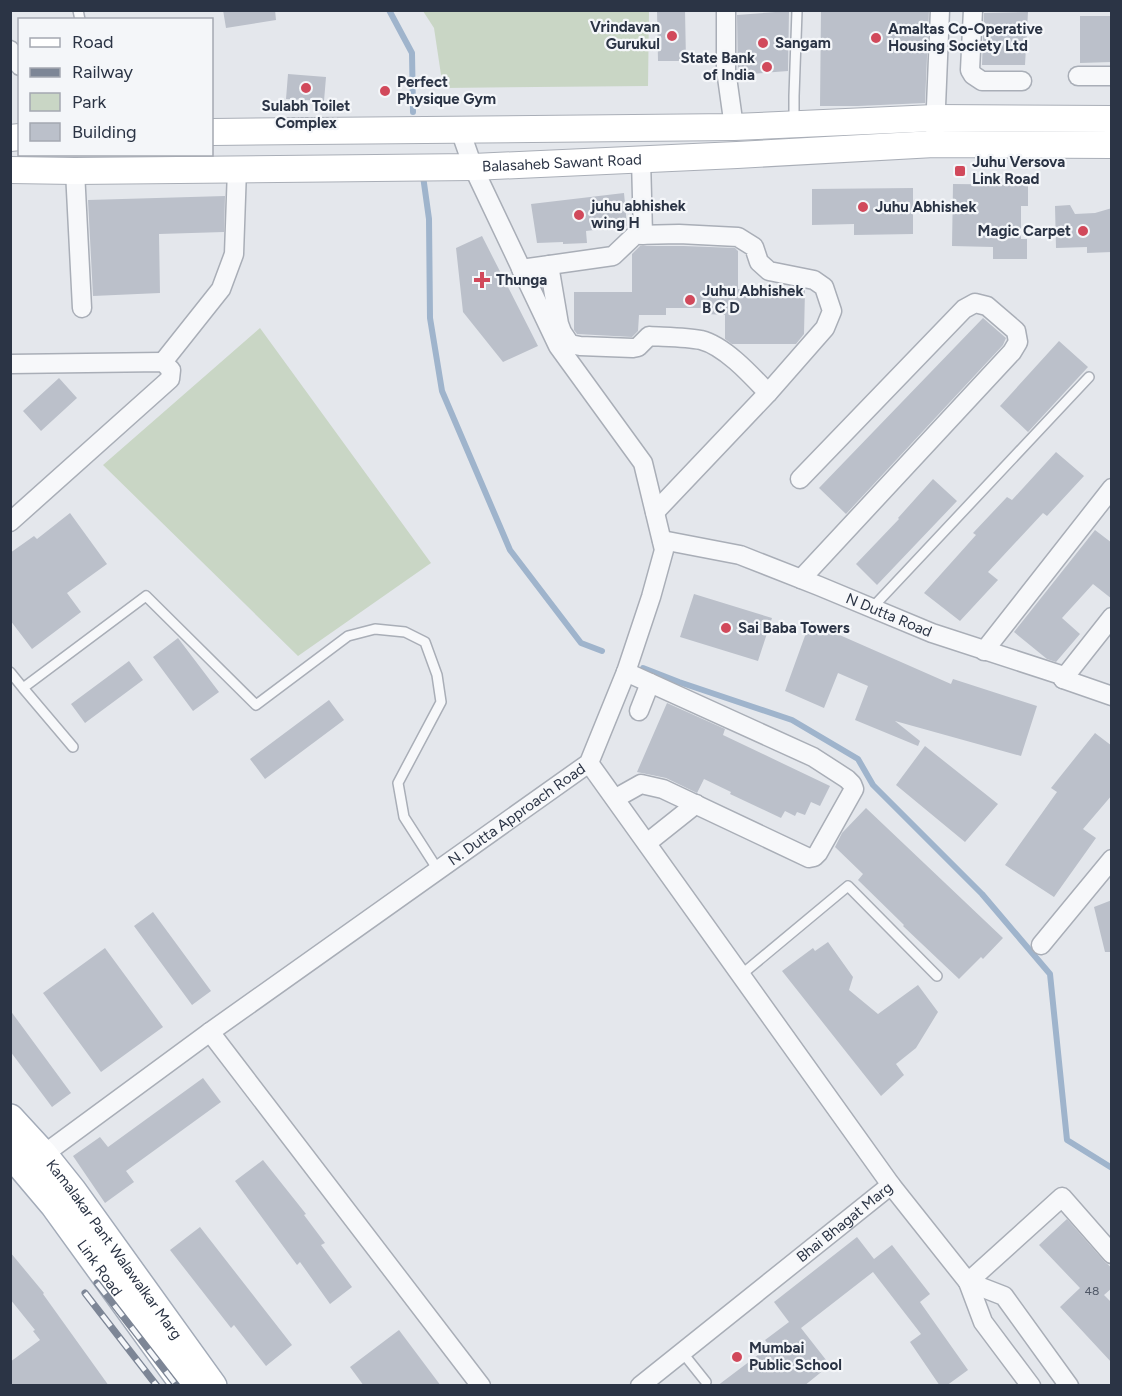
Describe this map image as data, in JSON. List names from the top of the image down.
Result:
{
  "streets": {
    "main road": ["Balasaheb Sawant Road", "Kamalakar Pant Walawalkar Marg", "Link Road"],
    "street": ["N Dutta Road", "N. Dutta Approach Road", "Bhai Bhagat Marg"]
  },
  "crossings": [
    ["Balasaheb Sawant Road", "N. Dutta Approach Road"],
    ["N Dutta Road", "N. Dutta Approach Road"],
    ["N. Dutta Approach Road", "Kamalakar Pant Walawalkar Marg"],
    ["N. Dutta Approach Road", "Link Road"],
    ["Kamalakar Pant Walawalkar Marg", "Link Road"]
  ],
  "places": {
    "other": [
      "Vrindavan Gurukul",
      "Amaltas Co-Operative Housing Society Ltd",
      "Sangam",
      "State Bank of India",
      "Sulabh Toilet Complex",
      "Perfect Physique Gym",
      "Juhu Abhishek",
      "juhu abhishek wing H",
      "Magic Carpet",
      "Juhu Abhishek B C D",
      "Sai Baba Towers",
      "Mumbai Public School"
    ],
    "transit": ["Juhu Versova Link Road"],
    "health": ["Thunga"]
  },
  "house_numbers": ["48"],
  "legend": [
    "Road",
    "Railway",
    "Park",
    "Building"
  ]
}
